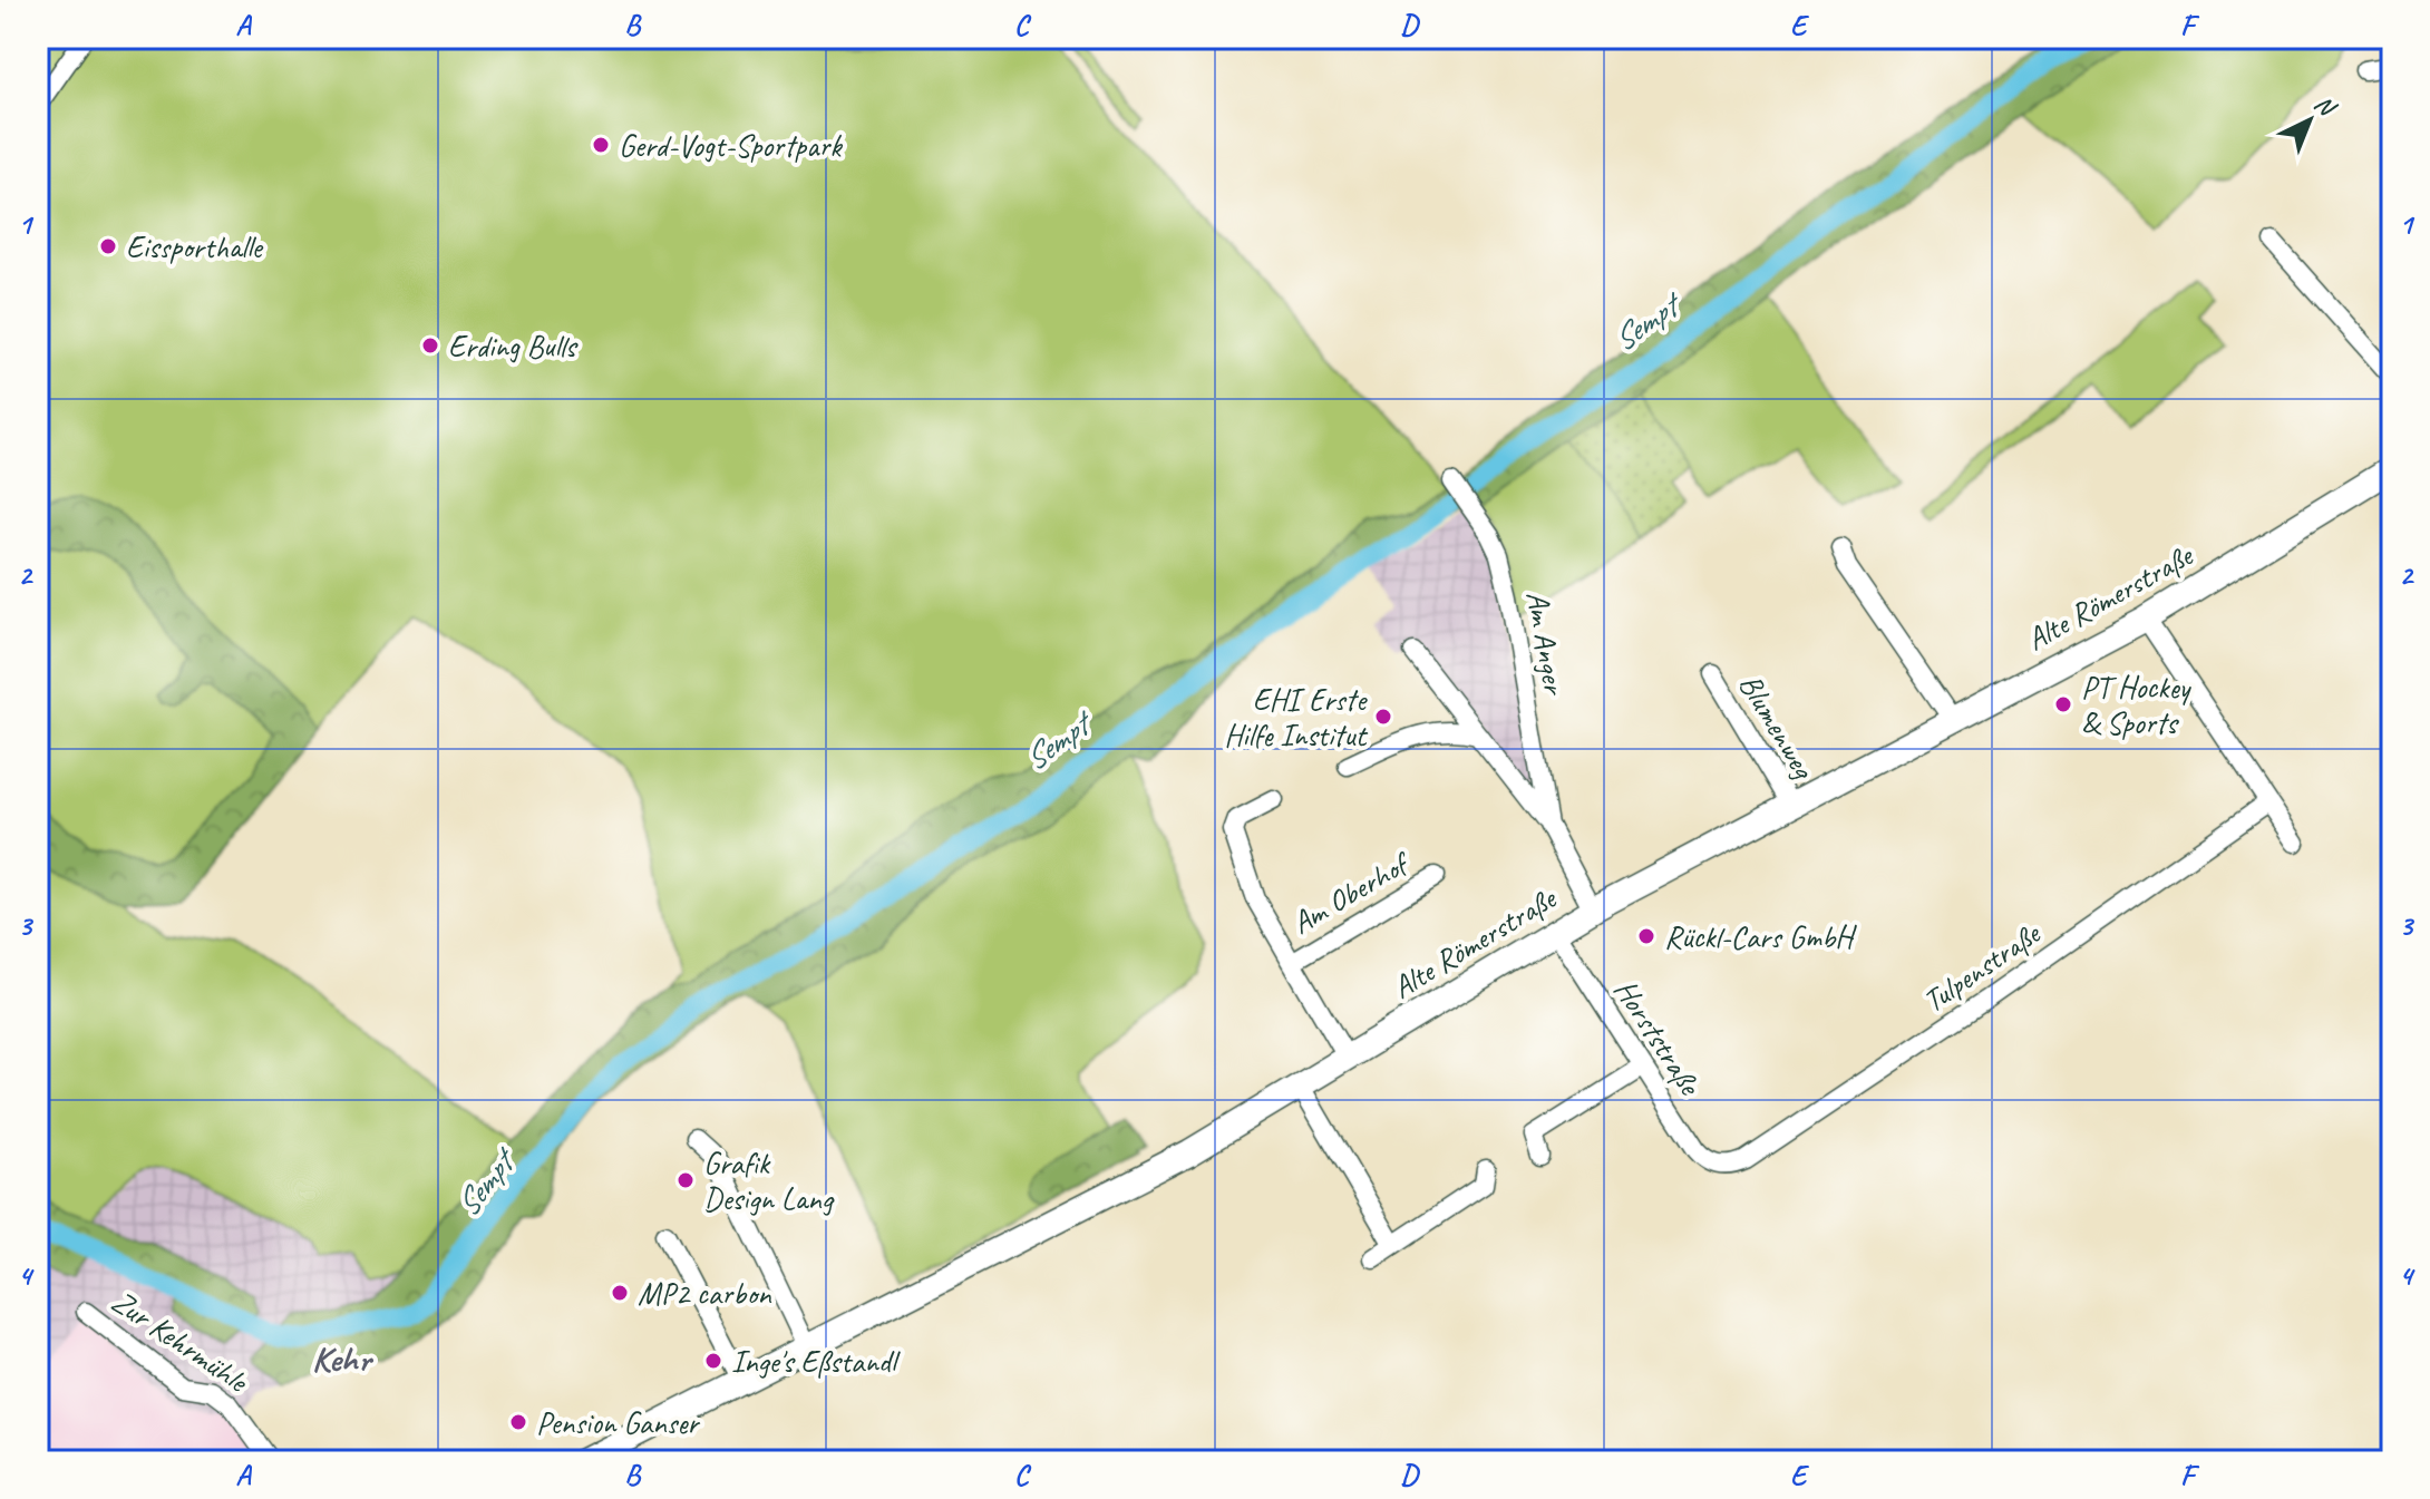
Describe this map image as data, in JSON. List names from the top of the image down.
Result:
{
  "streets": {
    "main road": ["Alte Römerstraße"],
    "street": [
      "Am Anger",
      "Blumenweg",
      "Am Oberhof",
      "Tulpenstraße",
      "Horststraße",
      "Zur Kehrmühle"
    ]
  },
  "crossings": [
    ["Alte Römerstraße", "Am Anger"],
    ["Alte Römerstraße", "Blumenweg"],
    ["Alte Römerstraße", "Am Oberhof"],
    ["Alte Römerstraße", "Horststraße"],
    ["Tulpenstraße", "Horststraße"]
  ],
  "districts": ["Kehr"],
  "water": ["Sempt"],
  "places": [
    "Gerd-Vogt-Sportpark",
    "Eissporthalle",
    "Erding Bulls",
    "PT Hockey & Sports",
    "EHI Erste Hilfe Institut",
    "Rückl-Cars GmbH",
    "Grafik Design Lang",
    "MP2 carbon",
    "Inge's Eßstandl",
    "Pension Ganser"
  ],
  "north": "top right",
  "grid": {
    "columns": [
      "A",
      "B",
      "C",
      "D",
      "E",
      "F"
    ],
    "rows": [
      "1",
      "2",
      "3",
      "4"
    ]
  }
}
